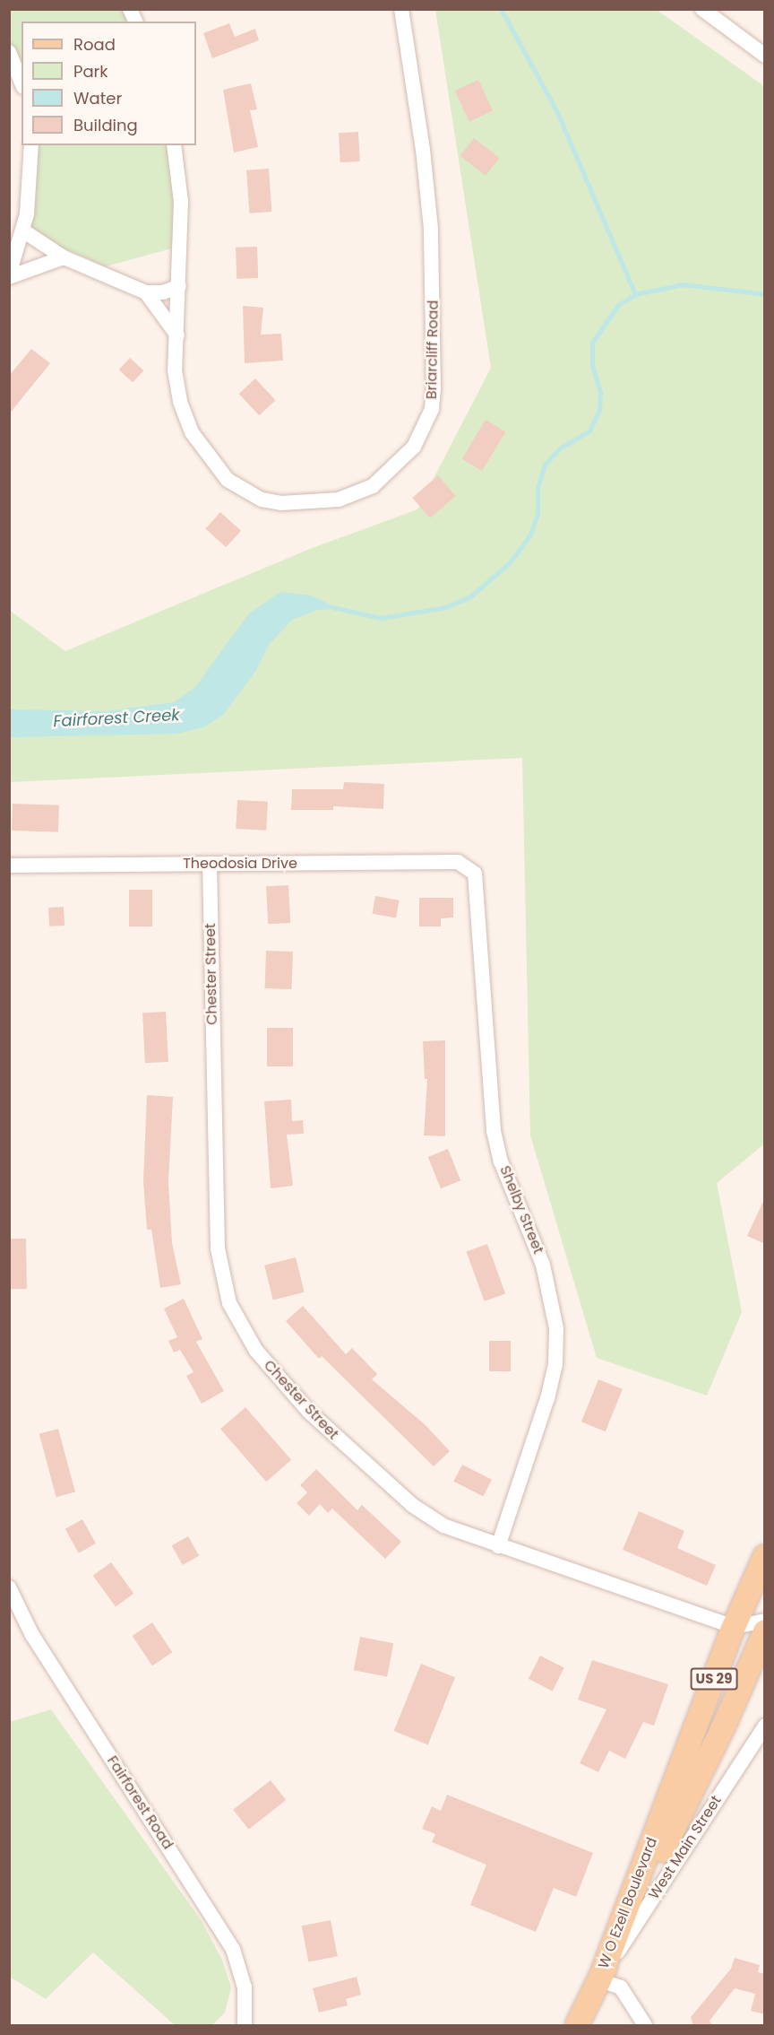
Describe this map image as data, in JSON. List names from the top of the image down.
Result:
{
  "streets": {
    "main road": ["US 29", "West Main Street", "W O Ezell Boulevard"],
    "street": [
      "Briarcliff Road",
      "Theodosia Drive",
      "Chester Street",
      "Shelby Street",
      "Fairforest Road"
    ]
  },
  "crossings": [
    ["Theodosia Drive", "Chester Street"],
    ["Theodosia Drive", "Shelby Street"],
    ["Chester Street", "Shelby Street"],
    ["Chester Street", "W O Ezell Boulevard"],
    ["West Main Street", "W O Ezell Boulevard"]
  ],
  "water": ["Fairforest Creek"],
  "legend": [
    "Road",
    "Park",
    "Water",
    "Building"
  ]
}
